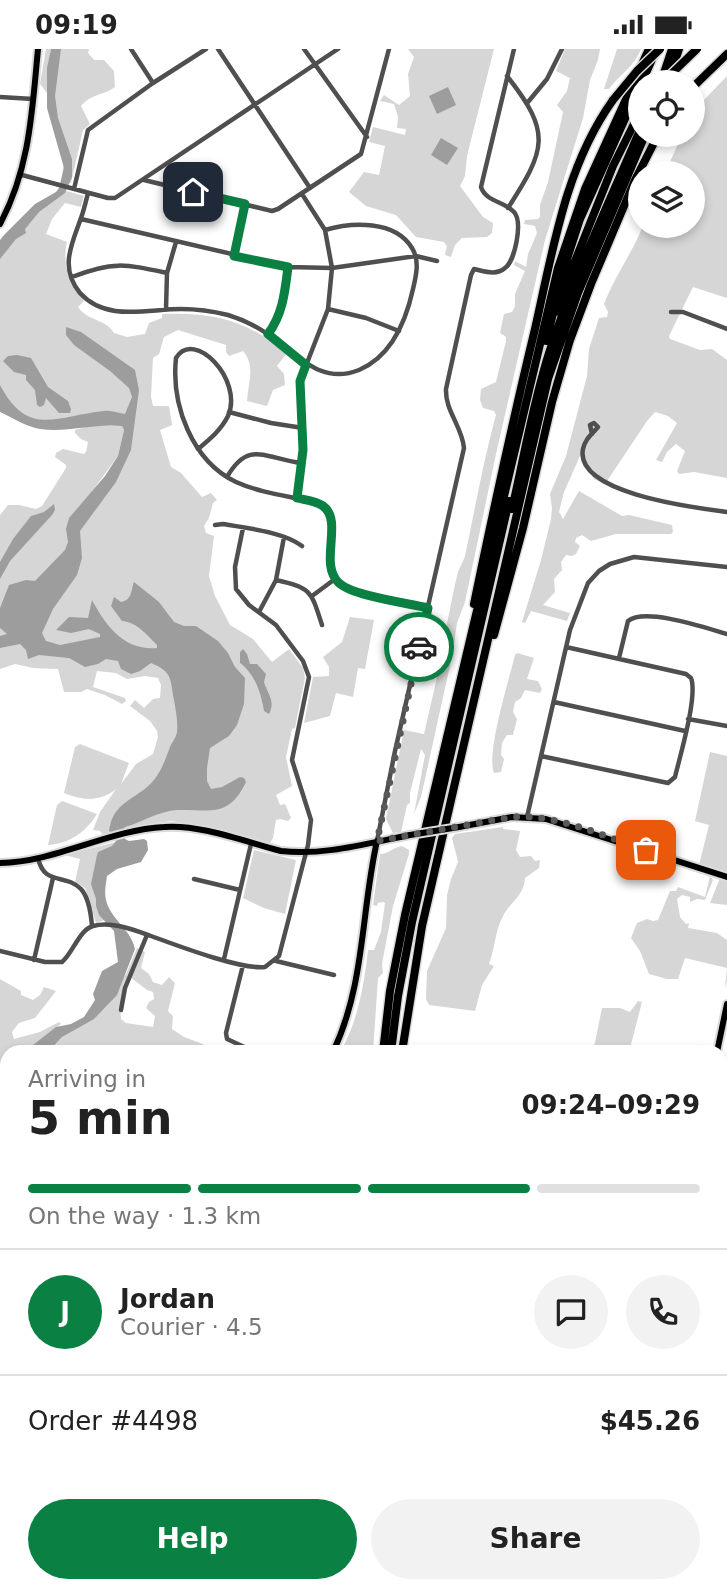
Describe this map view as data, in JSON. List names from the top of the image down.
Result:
{
  "page": {
    "status": "09:19",
    "heading": ["5 min", "Arriving in", "09:24–09:29"],
    "panel": [
      "Jordan",
      "Courier · 4.5",
      "Order #4498",
      "$45.26"
    ],
    "bar": "On the way · 1.3 km",
    "round": "J",
    "buttons": ["Help", "Share"]
  }
}
